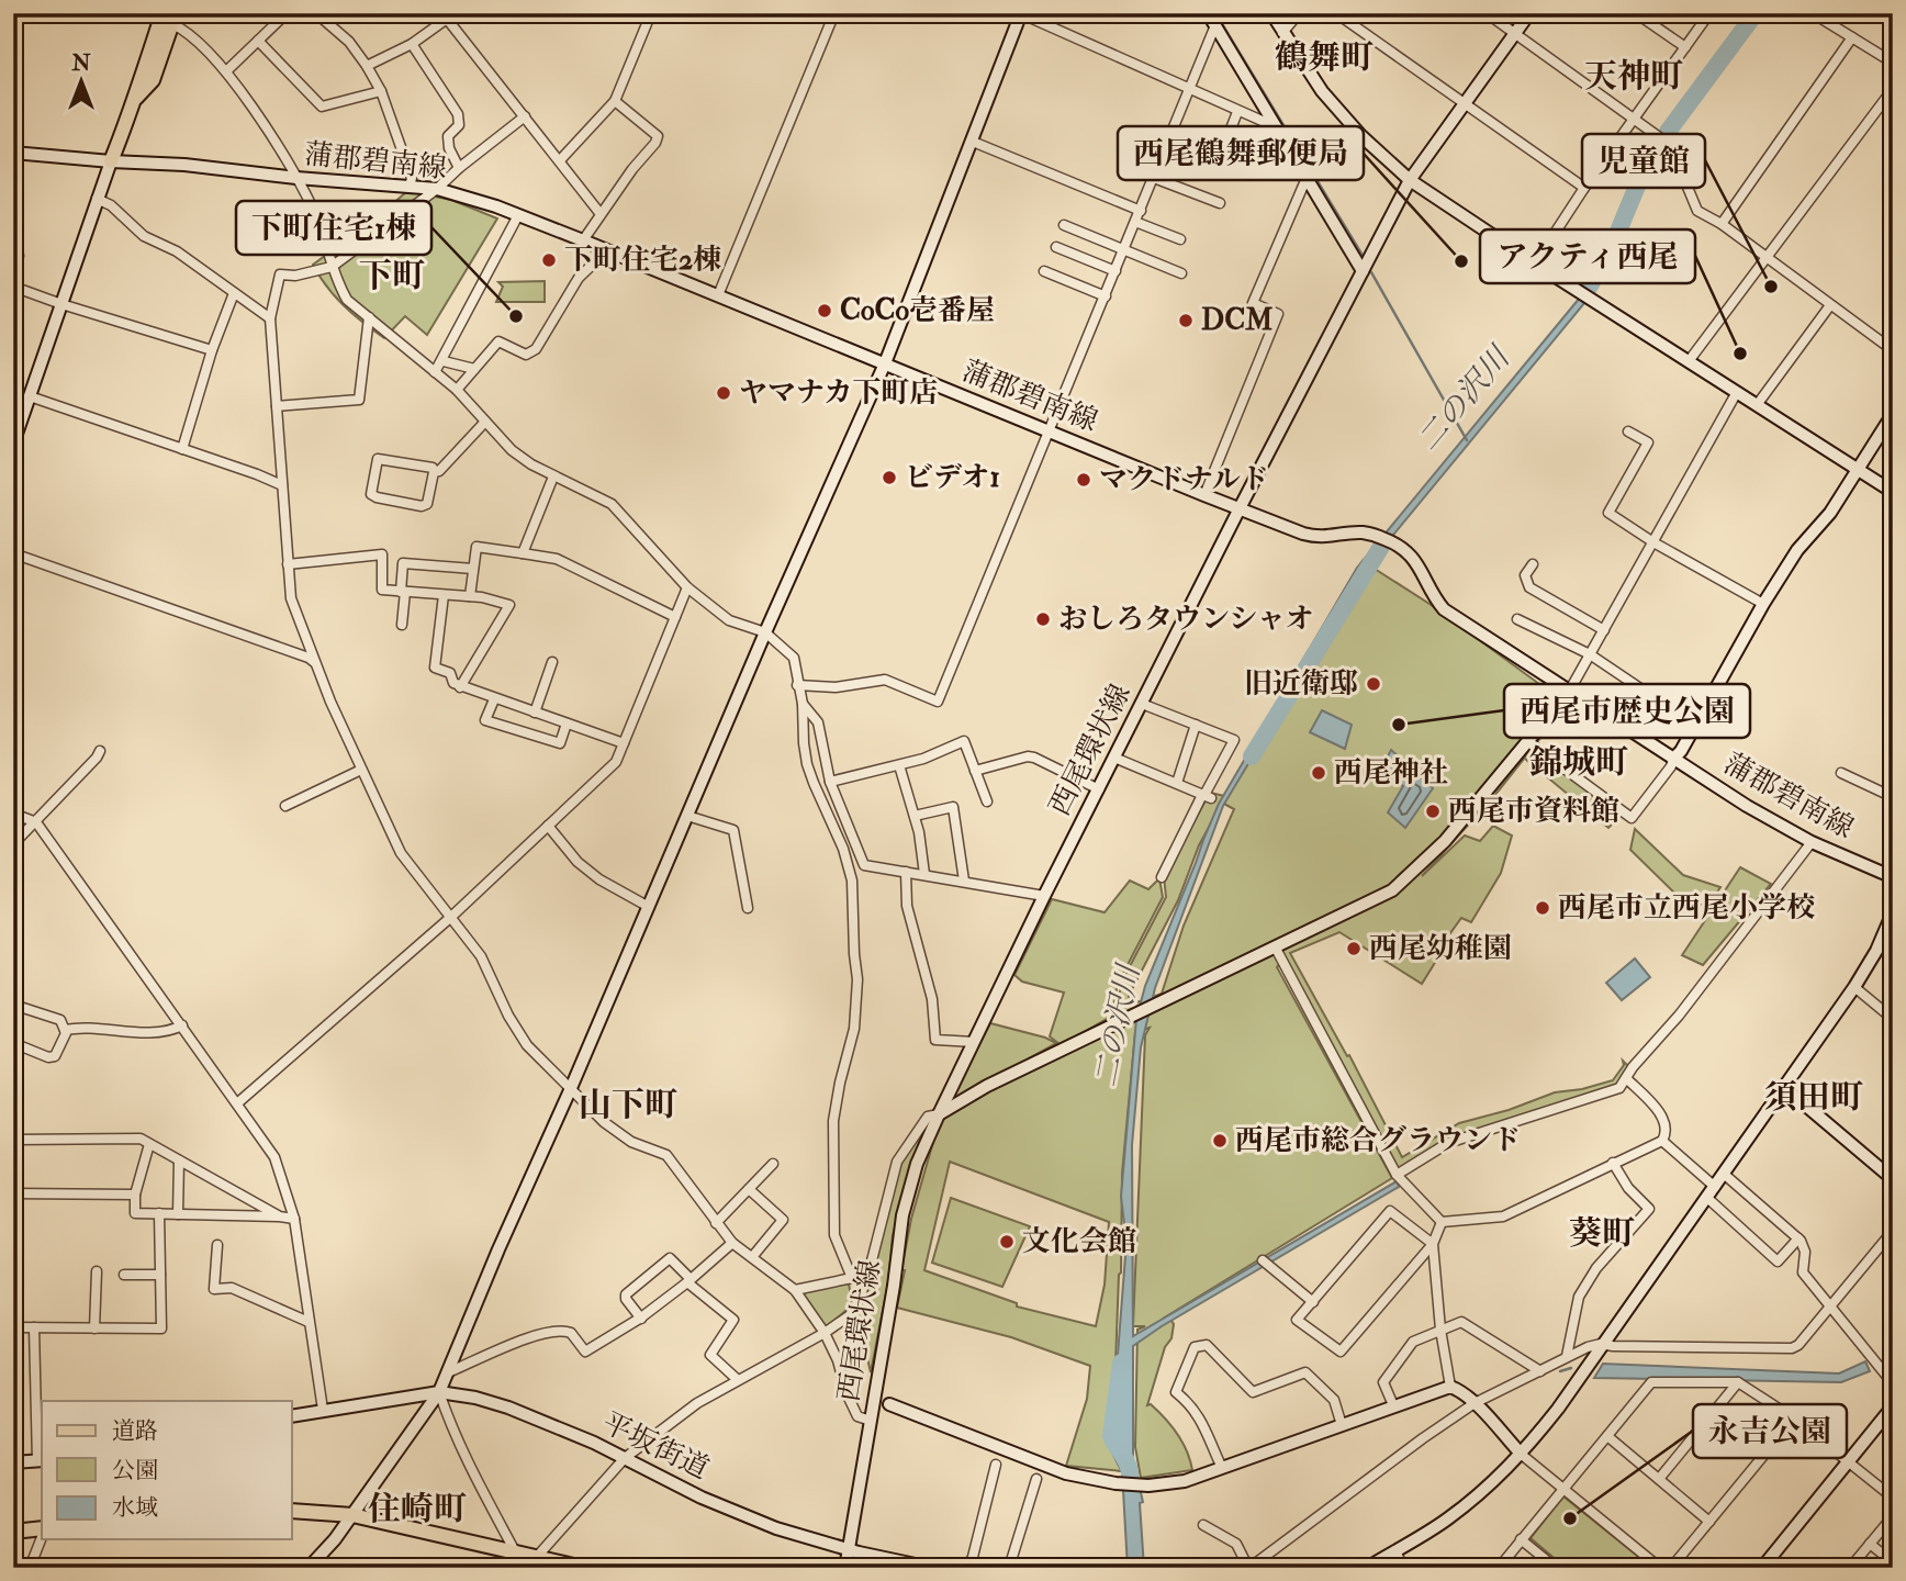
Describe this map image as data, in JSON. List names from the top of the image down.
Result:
{
  "streets": {
    "street": ["蒲郡碧南線", "西尾環状線", "平坂街道"]
  },
  "crossings": [
    ["蒲郡碧南線", "西尾環状線"],
    ["西尾環状線", "平坂街道"]
  ],
  "districts": [
    "鶴舞町",
    "天神町",
    "下町",
    "錦城町",
    "須田町",
    "山下町",
    "葵町",
    "住崎町"
  ],
  "water": ["二の沢川"],
  "places": [
    "下町住宅2棟",
    "西尾鶴舞郵便局",
    "児童館",
    "CoCo壱番屋",
    "下町住宅1棟",
    "DCM",
    "アクティ西尾",
    "ヤマナカ下町店",
    "ビデオ1",
    "マクドナルド",
    "おしろタウンシャオ",
    "旧近衛邸",
    "西尾市歴史公園",
    "西尾神社",
    "西尾市資料館",
    "西尾市立西尾小学校",
    "西尾幼稚園",
    "西尾市総合グラウンド",
    "文化会館",
    "永吉公園"
  ],
  "legend": ["道路", "公園", "水域"],
  "north": "top"
}
